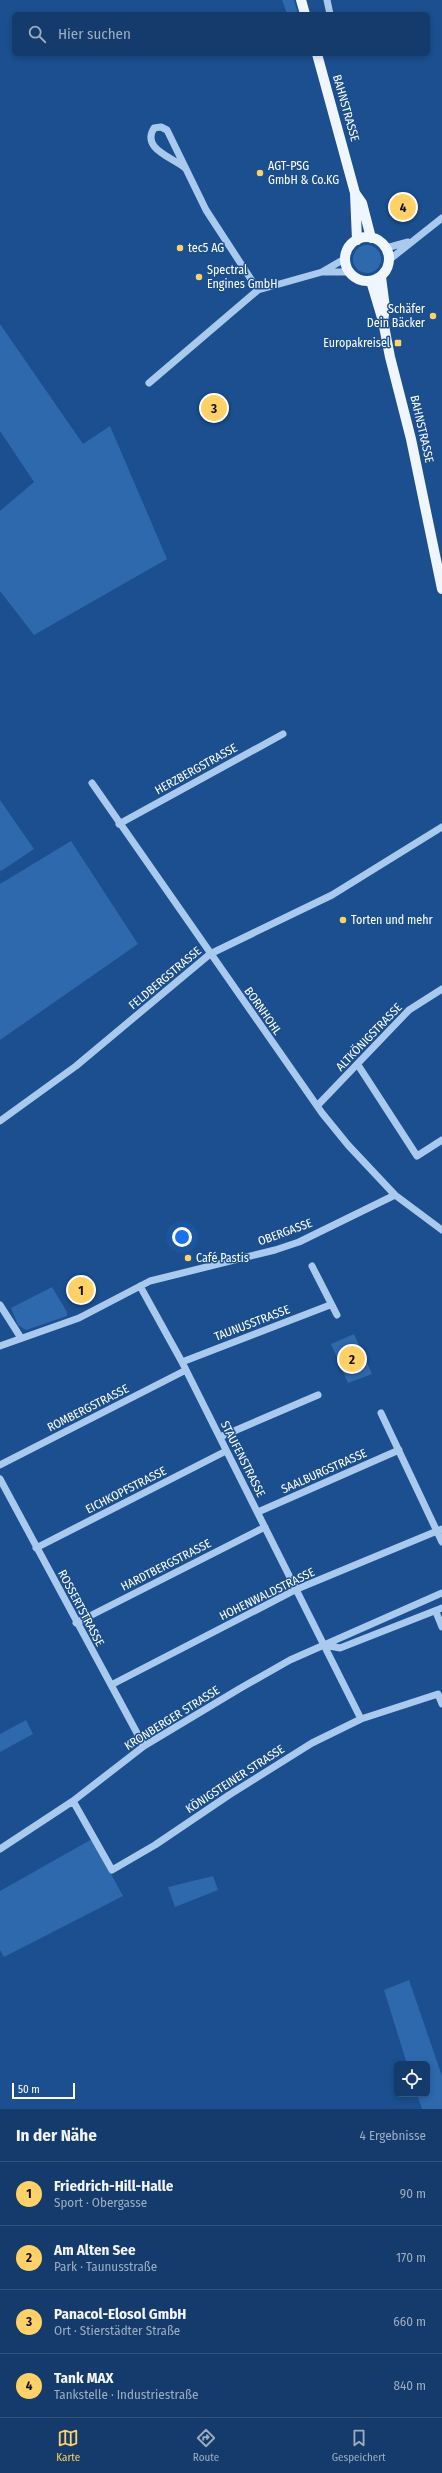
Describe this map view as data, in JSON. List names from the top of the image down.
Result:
{
  "streets": {
    "main road": ["BAHNSTRASSE"],
    "street": [
      "HERZBERGSTRASSE",
      "FELDBERGSTRASSE",
      "BORNHOHL",
      "ALTKÖNIGSTRASSE",
      "OBERGASSE",
      "TAUNUSSTRASSE",
      "ROMBERGSTRASSE",
      "STAUFENSTRASSE",
      "SAALBURGSTRASSE",
      "EICHKOPFSTRASSE",
      "HARDTBERGSTRASSE",
      "HOHENWALDSTRASSE",
      "ROSSERTSTRASSE",
      "KRONBERGER STRASSE",
      "KÖNIGSTEINER STRASSE"
    ]
  },
  "crossings": [
    ["HERZBERGSTRASSE", "BORNHOHL"],
    ["FELDBERGSTRASSE", "BORNHOHL"],
    ["BORNHOHL", "ALTKÖNIGSTRASSE"],
    ["BORNHOHL", "OBERGASSE"],
    ["OBERGASSE", "STAUFENSTRASSE"],
    ["TAUNUSSTRASSE", "STAUFENSTRASSE"],
    ["ROMBERGSTRASSE", "STAUFENSTRASSE"],
    ["STAUFENSTRASSE", "SAALBURGSTRASSE"],
    ["STAUFENSTRASSE", "EICHKOPFSTRASSE"],
    ["STAUFENSTRASSE", "HARDTBERGSTRASSE"],
    ["STAUFENSTRASSE", "HOHENWALDSTRASSE"],
    ["STAUFENSTRASSE", "KRONBERGER STRASSE"],
    ["EICHKOPFSTRASSE", "ROSSERTSTRASSE"],
    ["HARDTBERGSTRASSE", "ROSSERTSTRASSE"],
    ["HOHENWALDSTRASSE", "ROSSERTSTRASSE"],
    ["ROSSERTSTRASSE", "KRONBERGER STRASSE"],
    ["KRONBERGER STRASSE", "KÖNIGSTEINER STRASSE"]
  ],
  "places": {
    "other": [
      "AGT-PSG GmbH & Co.KG",
      "tec5 AG",
      "Spectral Engines GmbH",
      "Schäfer Dein Bäcker",
      "Torten und mehr",
      "Café Pastis"
    ],
    "transit": ["Europakreisel"]
  },
  "scale_bar": "50 m",
  "page": {
    "search": "Hier suchen",
    "pins": [
      "4",
      "3",
      "1",
      "2"
    ],
    "scale": "50 m",
    "heading": ["In der Nähe", "4 Ergebnisse"],
    "list": [
      {
        "mark": "1",
        "name": "Friedrich-Hill-Halle",
        "note": "Sport · Obergasse",
        "value": "90 m"
      },
      {
        "mark": "2",
        "name": "Am Alten See",
        "note": "Park · Taunusstraße",
        "value": "170 m"
      },
      {
        "mark": "3",
        "name": "Panacol-Elosol GmbH",
        "note": "Ort · Stierstädter Straße",
        "value": "660 m"
      },
      {
        "mark": "4",
        "name": "Tank MAX",
        "note": "Tankstelle · Industriestraße",
        "value": "840 m"
      }
    ],
    "nav": ["Karte", "Route", "Gespeichert"]
  }
}
